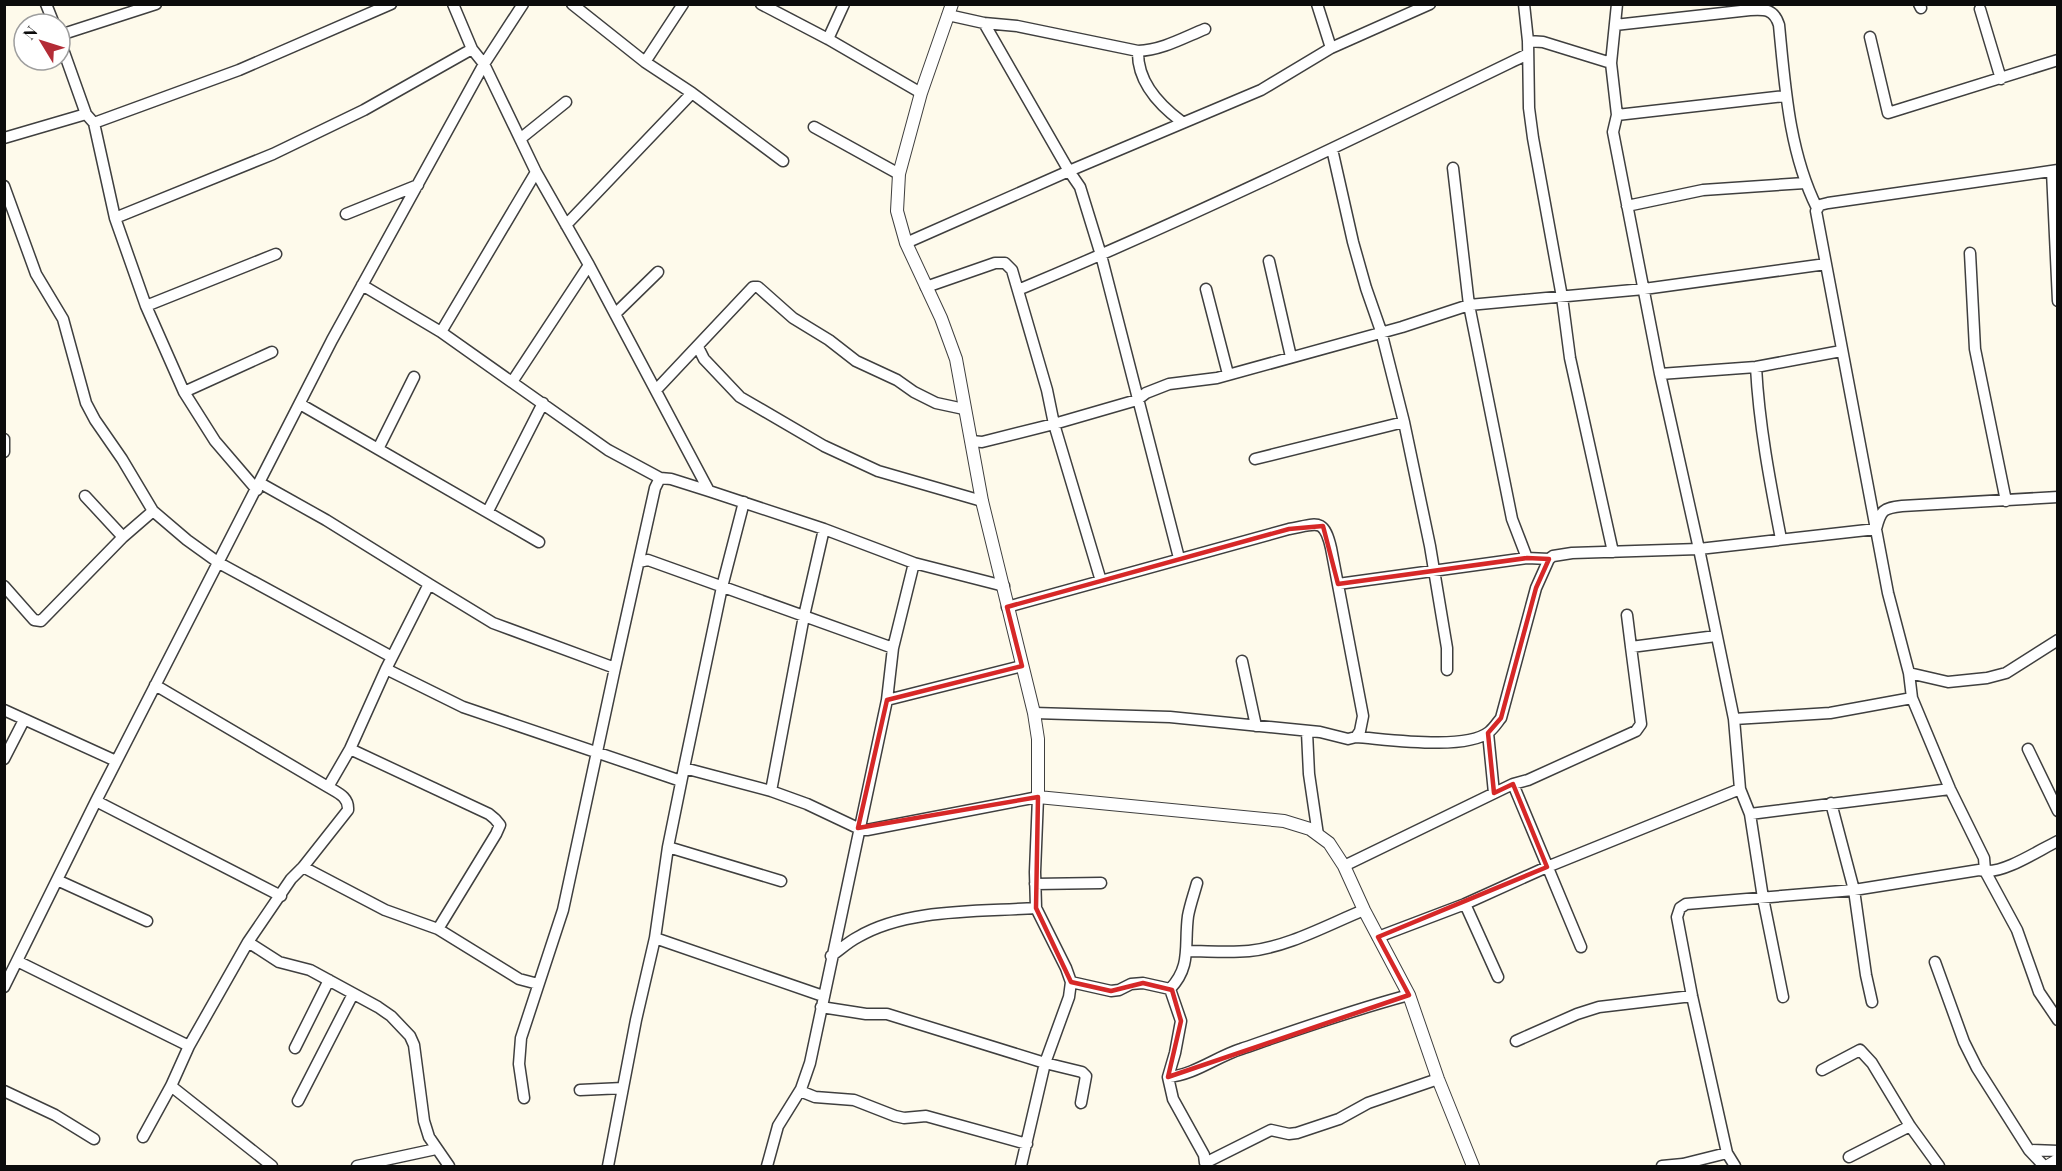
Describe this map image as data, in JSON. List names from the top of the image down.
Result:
{
  "north": "top left"
}
